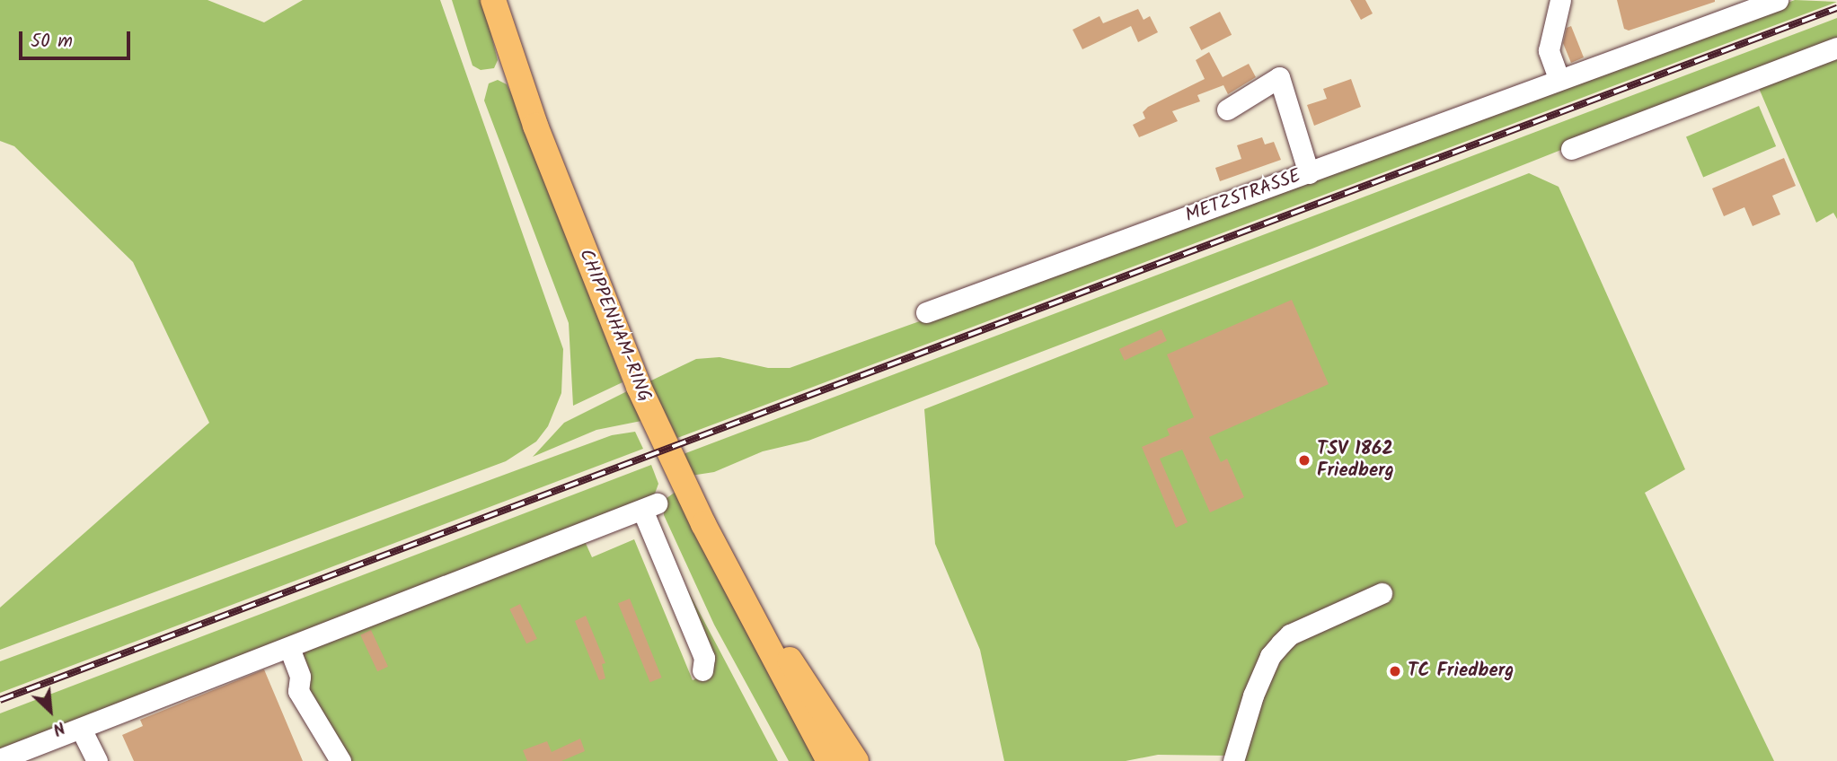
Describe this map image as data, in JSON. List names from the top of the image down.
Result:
{
  "streets": {
    "main road": ["CHIPPENHAM-RING"],
    "street": ["METZSTRASSE"]
  },
  "places": ["TSV 1862 Friedberg", "TC Friedberg"],
  "scale_bar": "50 m",
  "north": "bottom right"
}
